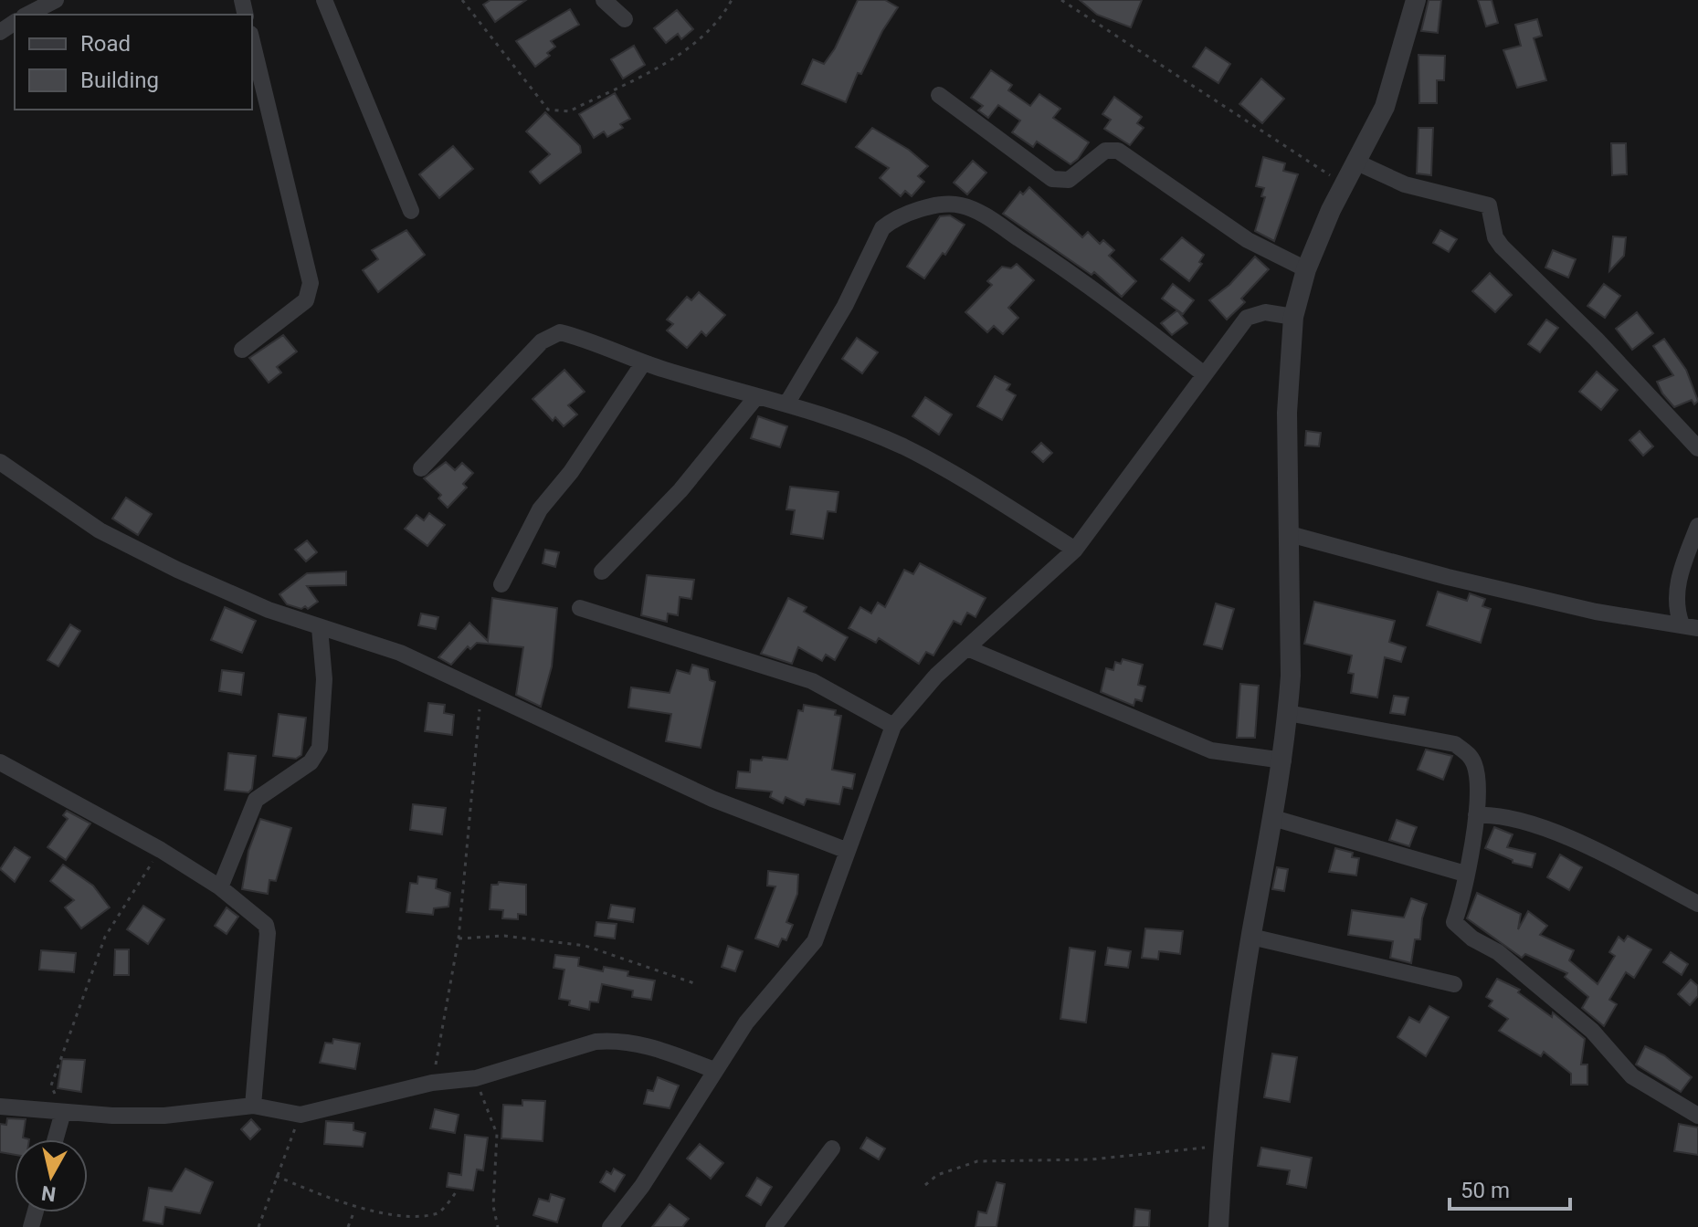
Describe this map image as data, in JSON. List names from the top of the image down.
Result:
{
  "legend": ["Road", "Building"],
  "scale_bar": "50 m",
  "north": "bottom"
}
